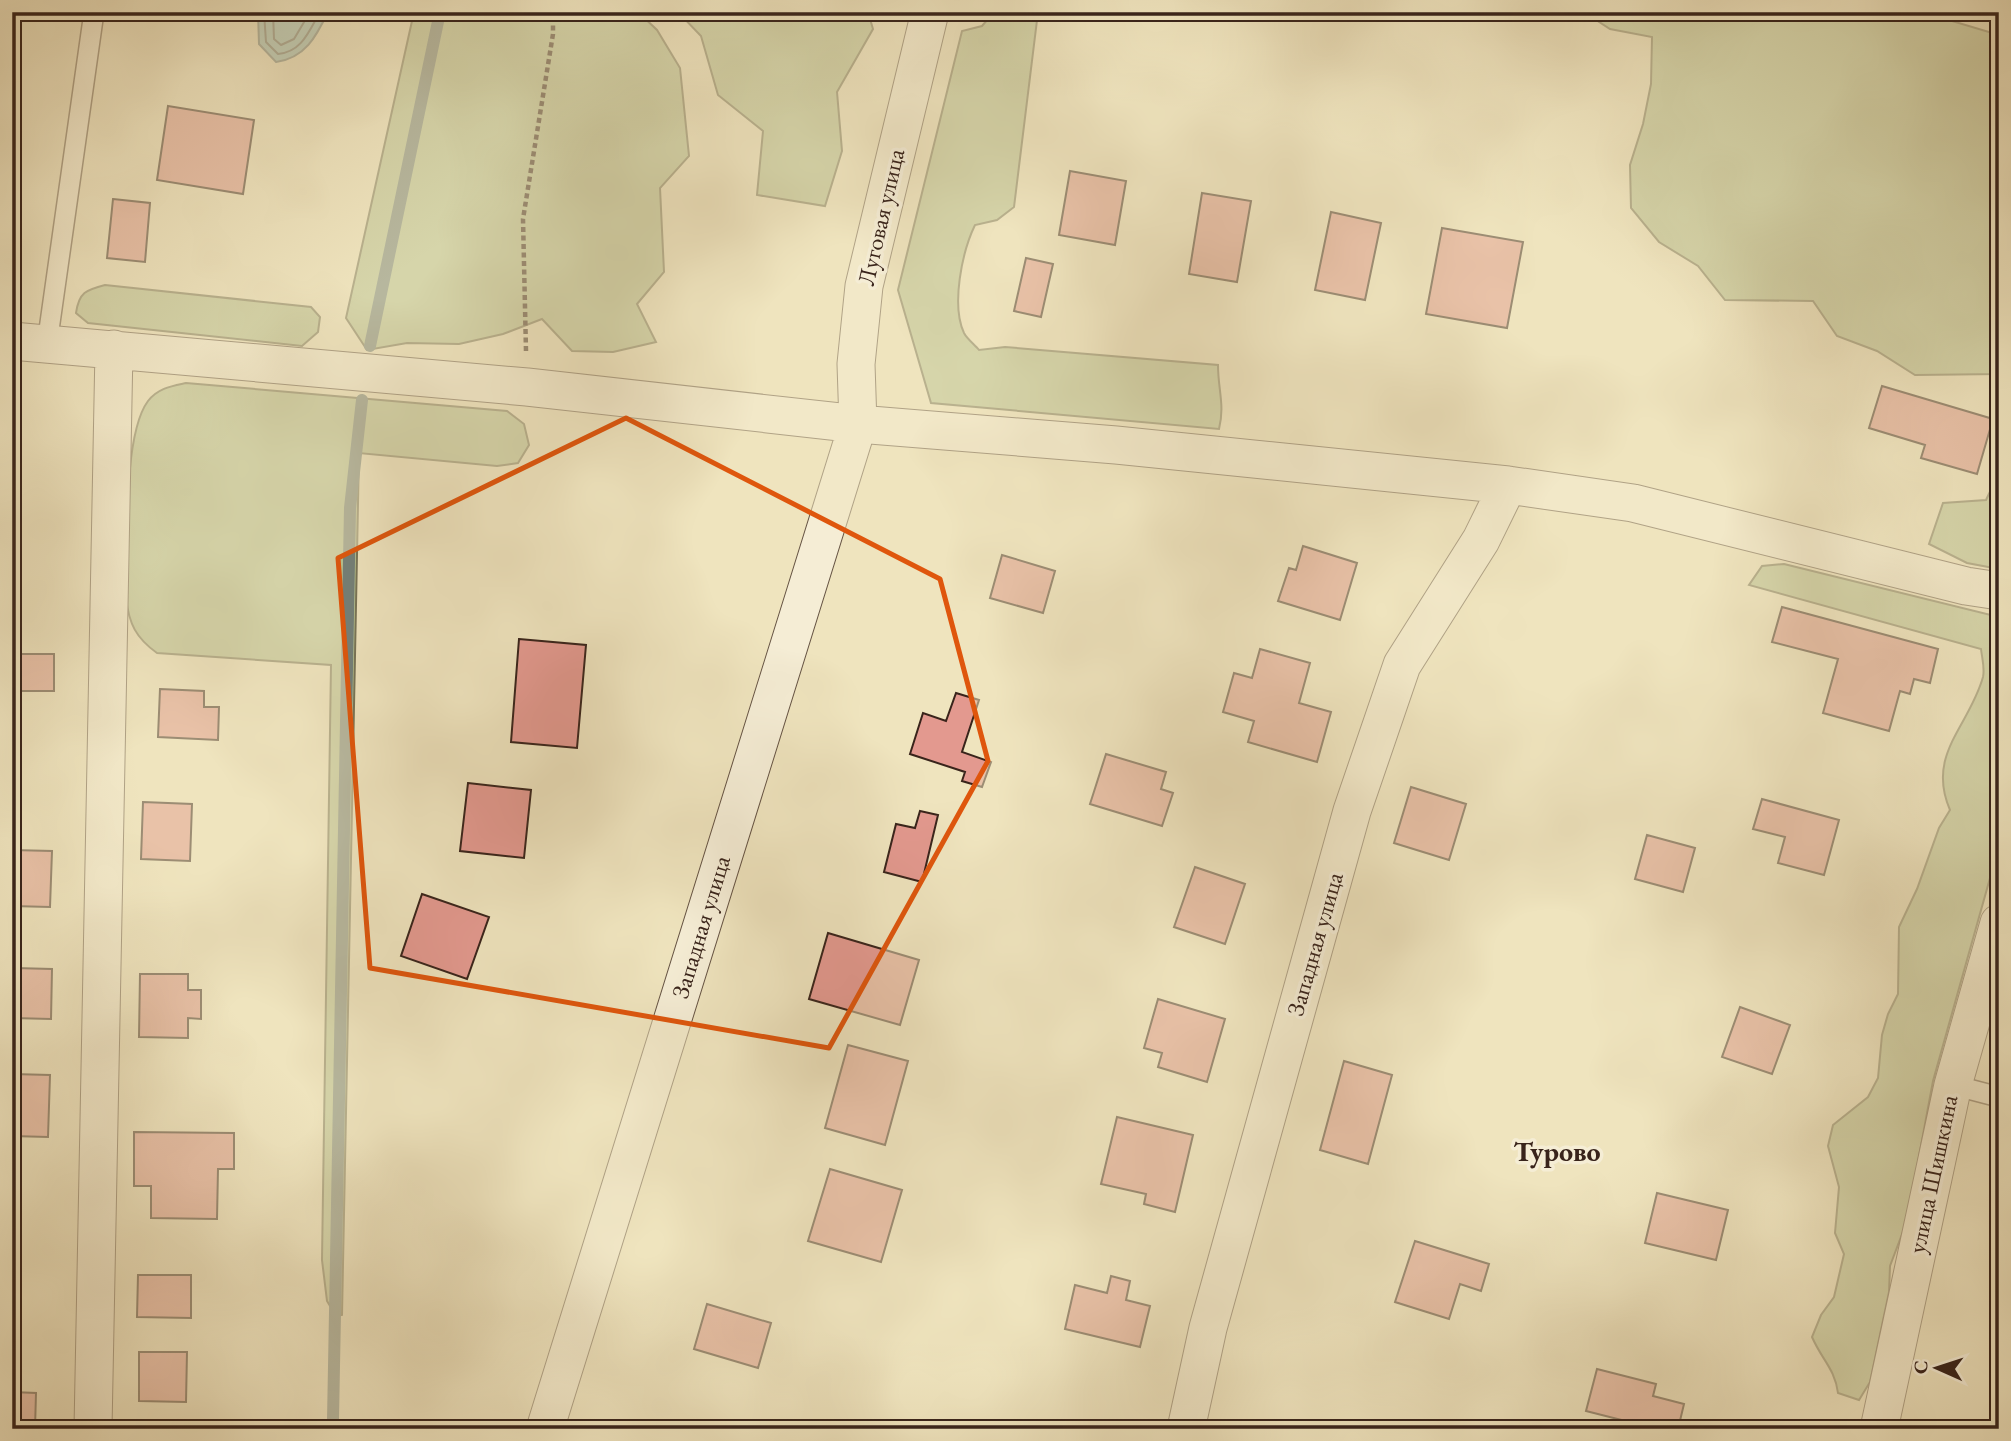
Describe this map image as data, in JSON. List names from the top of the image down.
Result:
{
  "streets": {
    "street": ["Луговая улица", "Западная улица", "улица Шишкина"]
  },
  "crossings": [
    ["Луговая улица", "Западная улица"]
  ],
  "districts": ["Турово"],
  "north": "left"
}
